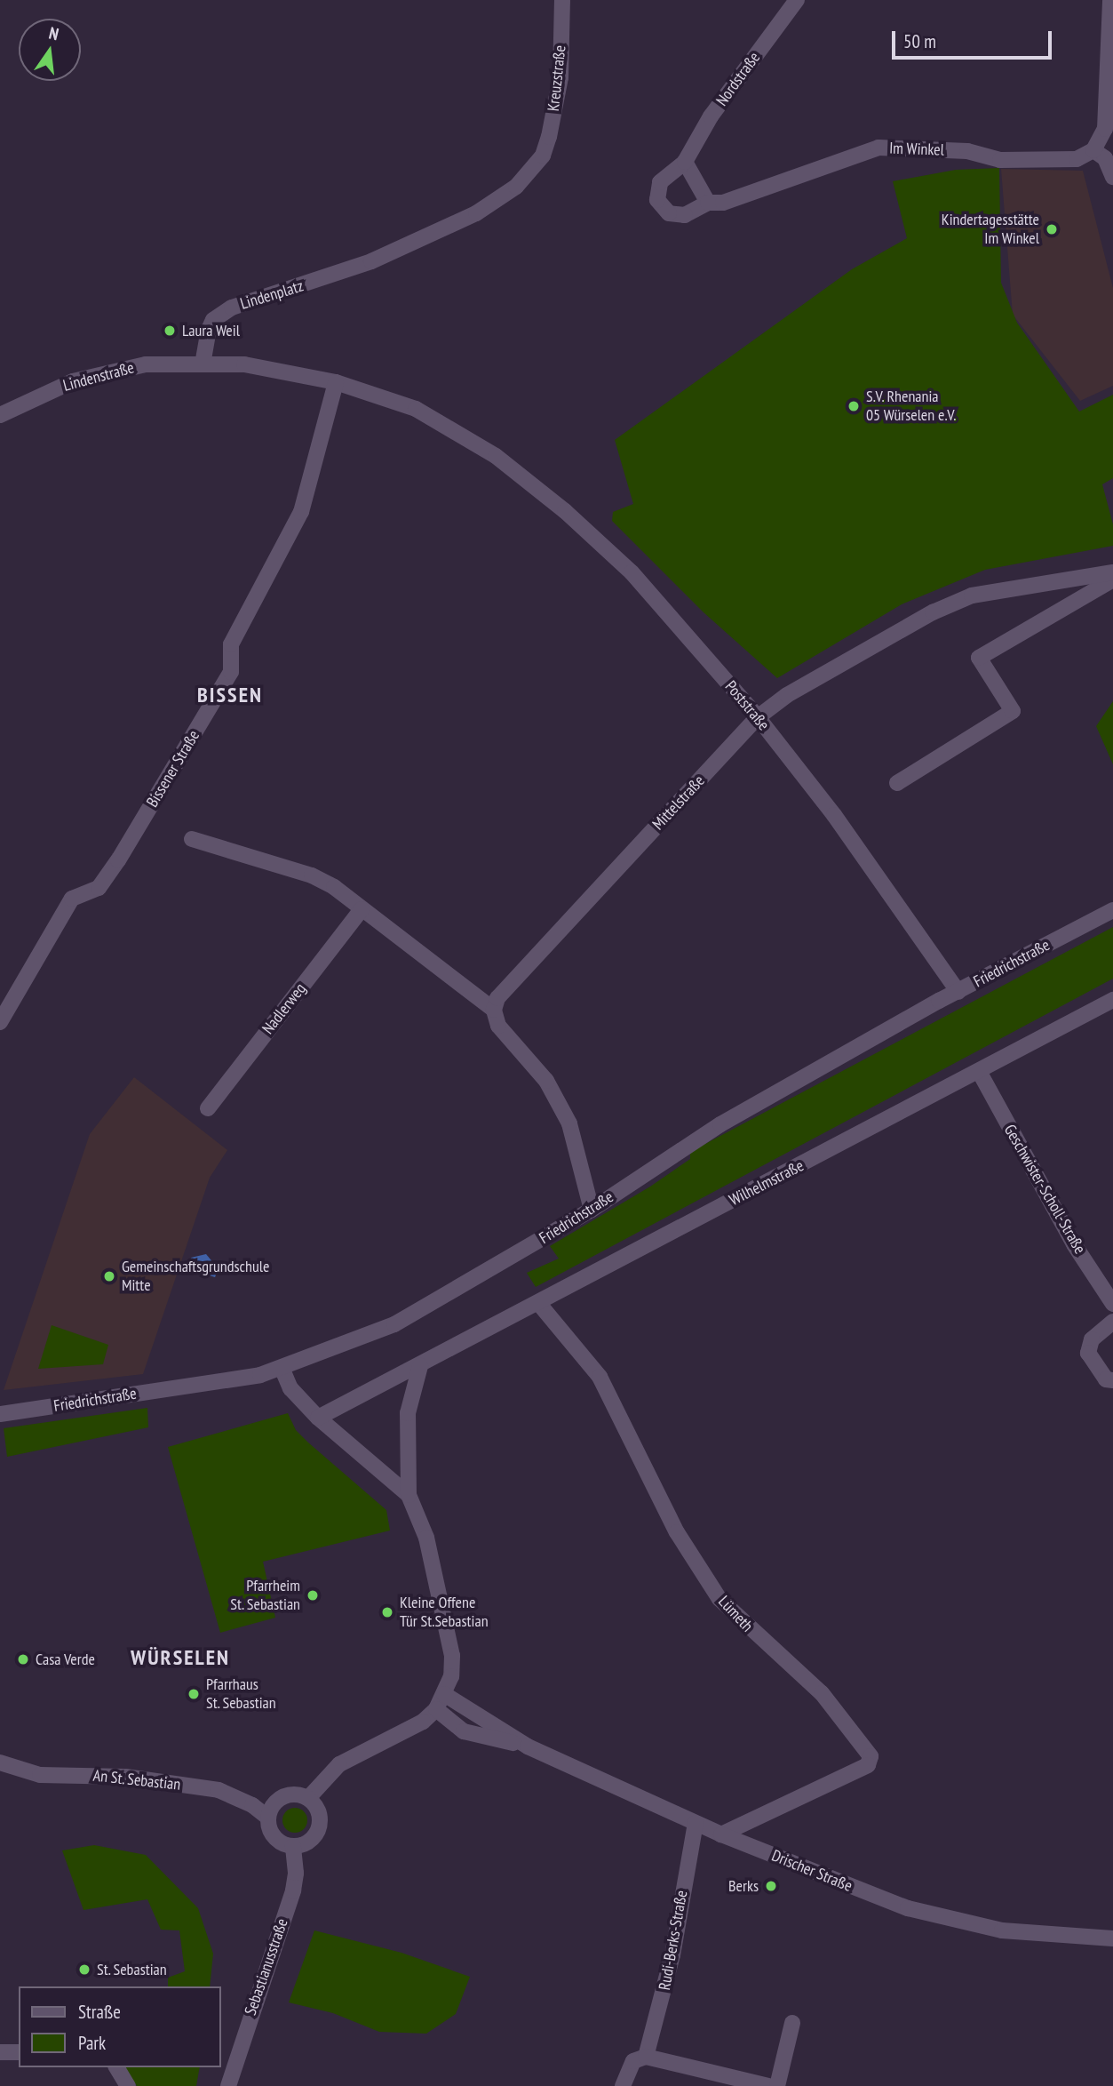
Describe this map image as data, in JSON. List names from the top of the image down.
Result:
{
  "streets": {
    "street": [
      "Kreuzstraße",
      "Nordstraße",
      "Im Winkel",
      "Lindenplatz",
      "Lindenstraße",
      "Poststraße",
      "Bissener Straße",
      "Mittelstraße",
      "Friedrichstraße",
      "Nadlerweg",
      "Wilhelmstraße",
      "Geschwister-Scholl-Straße",
      "Lümeth",
      "An St. Sebastian",
      "Drischer Straße",
      "Rudi-Berks-Straße",
      "Sebastianusstraße"
    ]
  },
  "crossings": [
    ["Kreuzstraße", "Lindenplatz"],
    ["Nordstraße", "Im Winkel"],
    ["Lindenplatz", "Lindenstraße"],
    ["Poststraße", "Bissener Straße"],
    ["Poststraße", "Mittelstraße"],
    ["Poststraße", "Friedrichstraße"],
    ["Wilhelmstraße", "Geschwister-Scholl-Straße"],
    ["Wilhelmstraße", "Lümeth"],
    ["Lümeth", "Drischer Straße"],
    ["An St. Sebastian", "Sebastianusstraße"],
    ["Drischer Straße", "Rudi-Berks-Straße"]
  ],
  "districts": ["BISSEN", "WÜRSELEN"],
  "places": [
    "Kindertagesstätte Im Winkel",
    "Laura Weil",
    "S.V. Rhenania 05 Würselen e.V.",
    "Gemeinschaftsgrundschule Mitte",
    "Pfarrheim St. Sebastian",
    "Kleine Offene Tür St.Sebastian",
    "Casa Verde",
    "Pfarrhaus St. Sebastian",
    "Berks",
    "St. Sebastian"
  ],
  "legend": ["Straße", "Park"],
  "scale_bar": "50 m",
  "north": "top"
}
